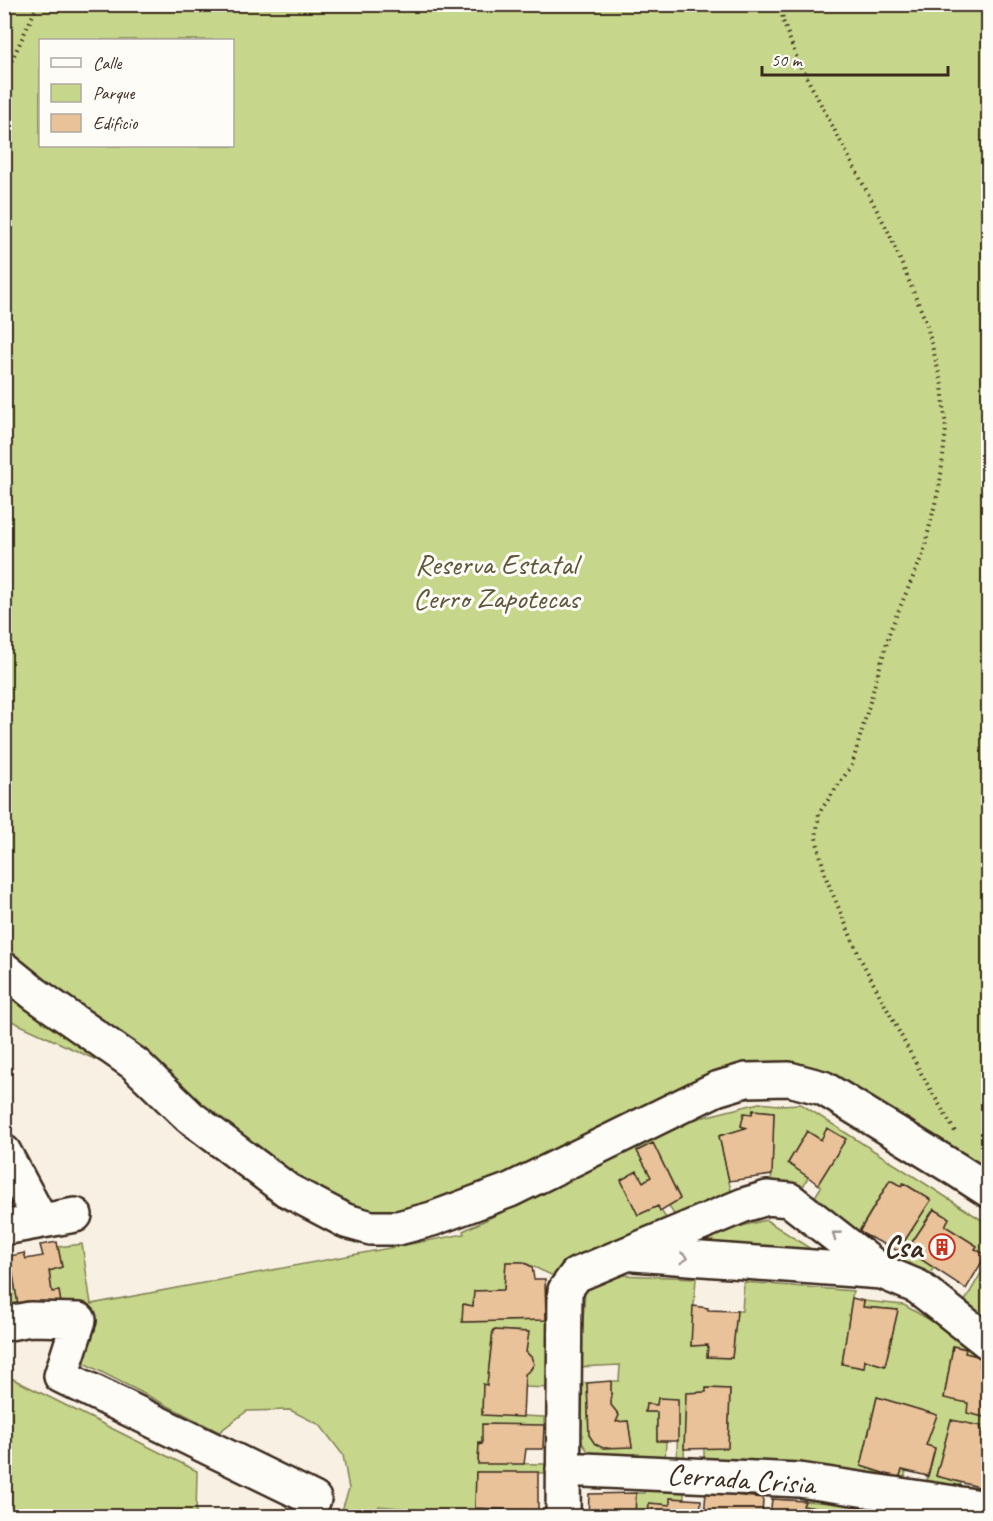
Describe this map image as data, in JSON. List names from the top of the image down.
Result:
{
  "streets": {
    "street": ["Cerrada Crisia"]
  },
  "parks": ["Reserva Estatal Cerro Zapotecas"],
  "places": {
    "building": ["Csa"]
  },
  "legend": ["Calle", "Parque", "Edificio"],
  "scale_bar": "50 m"
}
